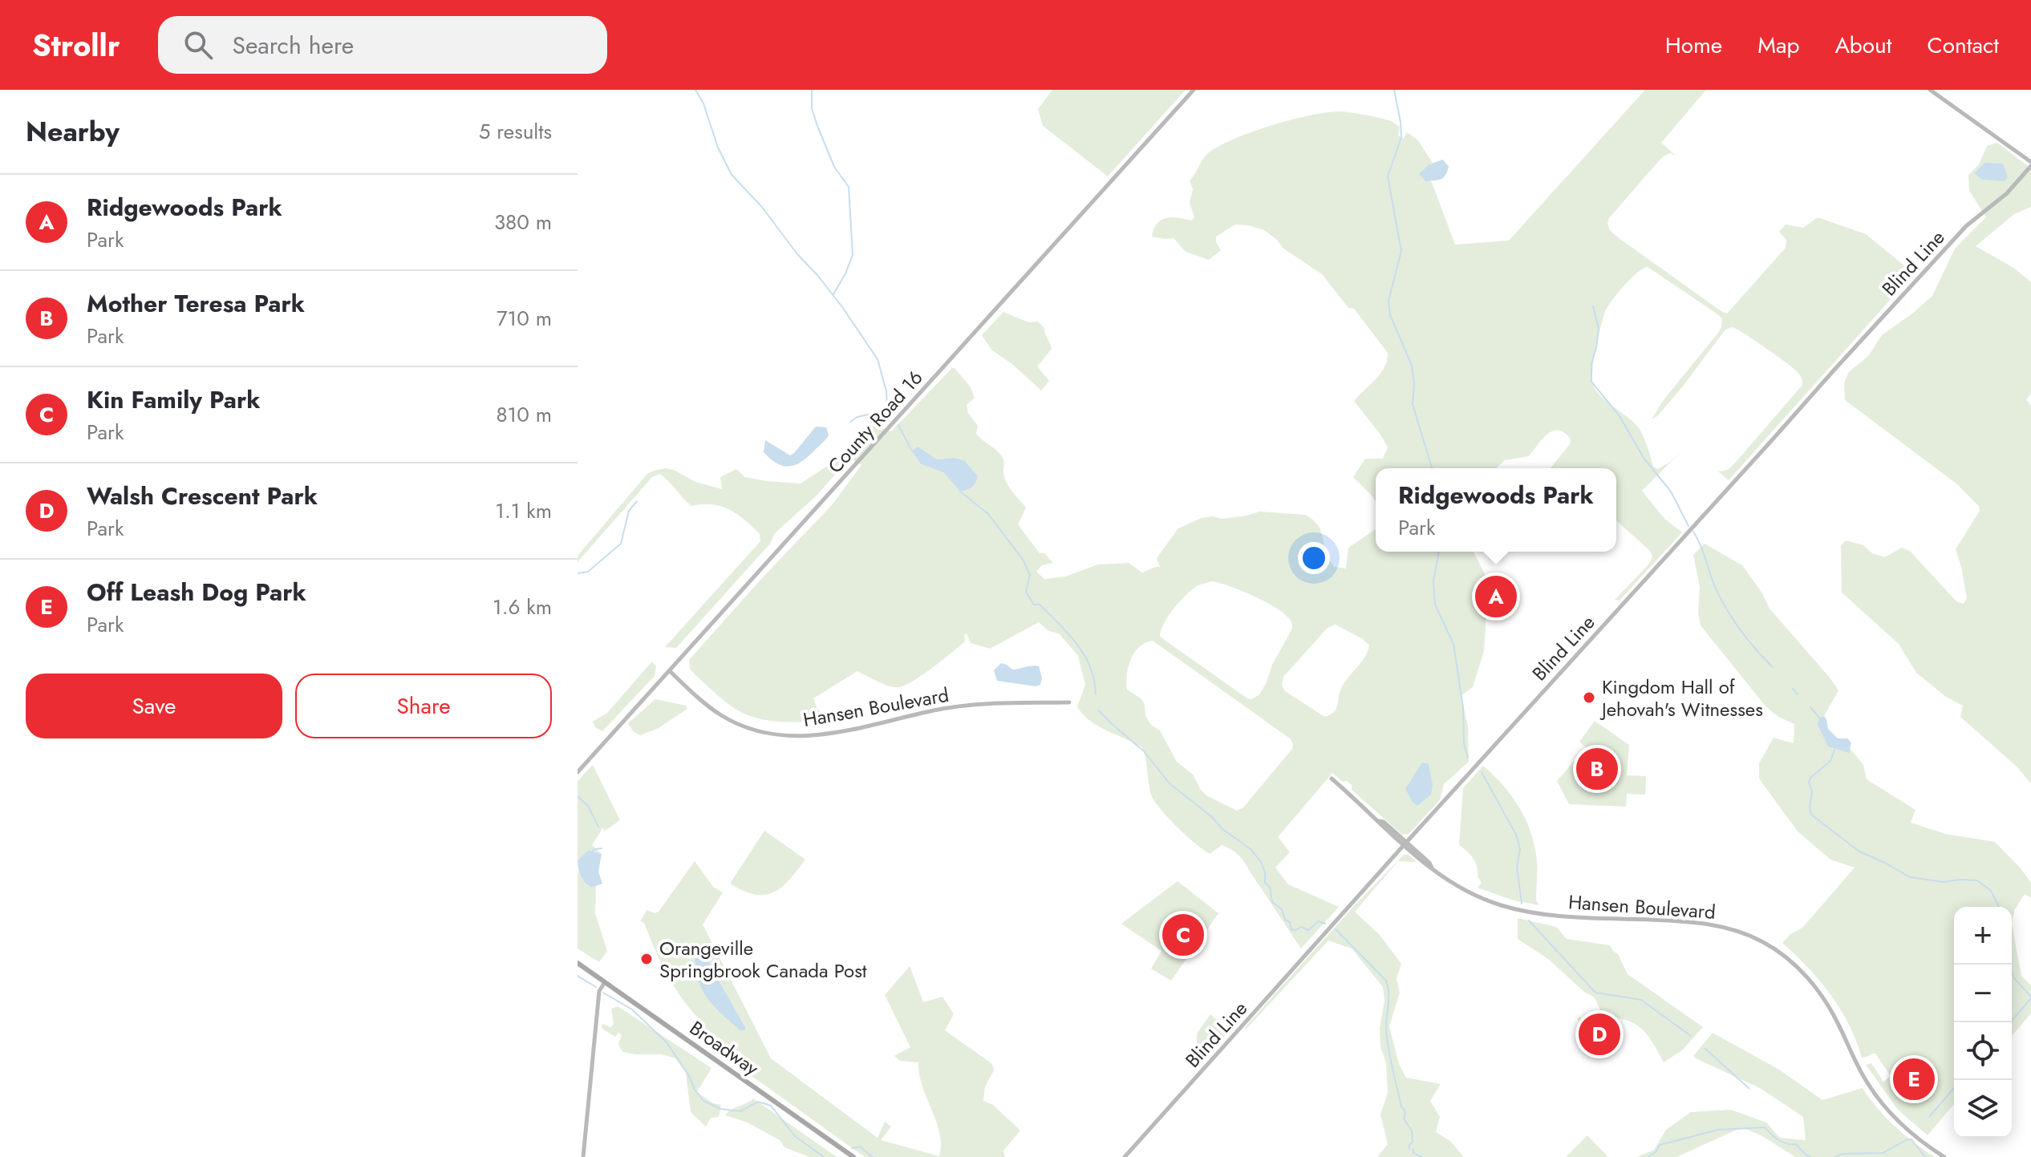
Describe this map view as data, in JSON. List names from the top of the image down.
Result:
{
  "streets": {
    "main road": ["Broadway"],
    "street": ["Blind Line", "County Road 16", "Hansen Boulevard"]
  },
  "crossings": [
    ["Blind Line", "Hansen Boulevard"],
    ["County Road 16", "Hansen Boulevard"]
  ],
  "places": ["Kingdom Hall of Jehovah's Witnesses", "Orangeville Springbrook Canada Post"],
  "page": {
    "header": "Strollr",
    "search": "Search here",
    "nav": [
      "Home",
      "Map",
      "About",
      "Contact"
    ],
    "heading": ["Nearby", "5 results"],
    "list": [
      {
        "mark": "A",
        "name": "Ridgewoods Park",
        "note": "Park",
        "value": "380 m"
      },
      {
        "mark": "B",
        "name": "Mother Teresa Park",
        "note": "Park",
        "value": "710 m"
      },
      {
        "mark": "C",
        "name": "Kin Family Park",
        "note": "Park",
        "value": "810 m"
      },
      {
        "mark": "D",
        "name": "Walsh Crescent Park",
        "note": "Park",
        "value": "1.1 km"
      },
      {
        "mark": "E",
        "name": "Off Leash Dog Park",
        "note": "Park",
        "value": "1.6 km"
      }
    ],
    "popup": ["Ridgewoods Park", "Park"],
    "pins": [
      "A",
      "B",
      "C",
      "D",
      "E"
    ],
    "buttons": ["Save", "Share"],
    "map_buttons": ["+", "−"]
  }
}
